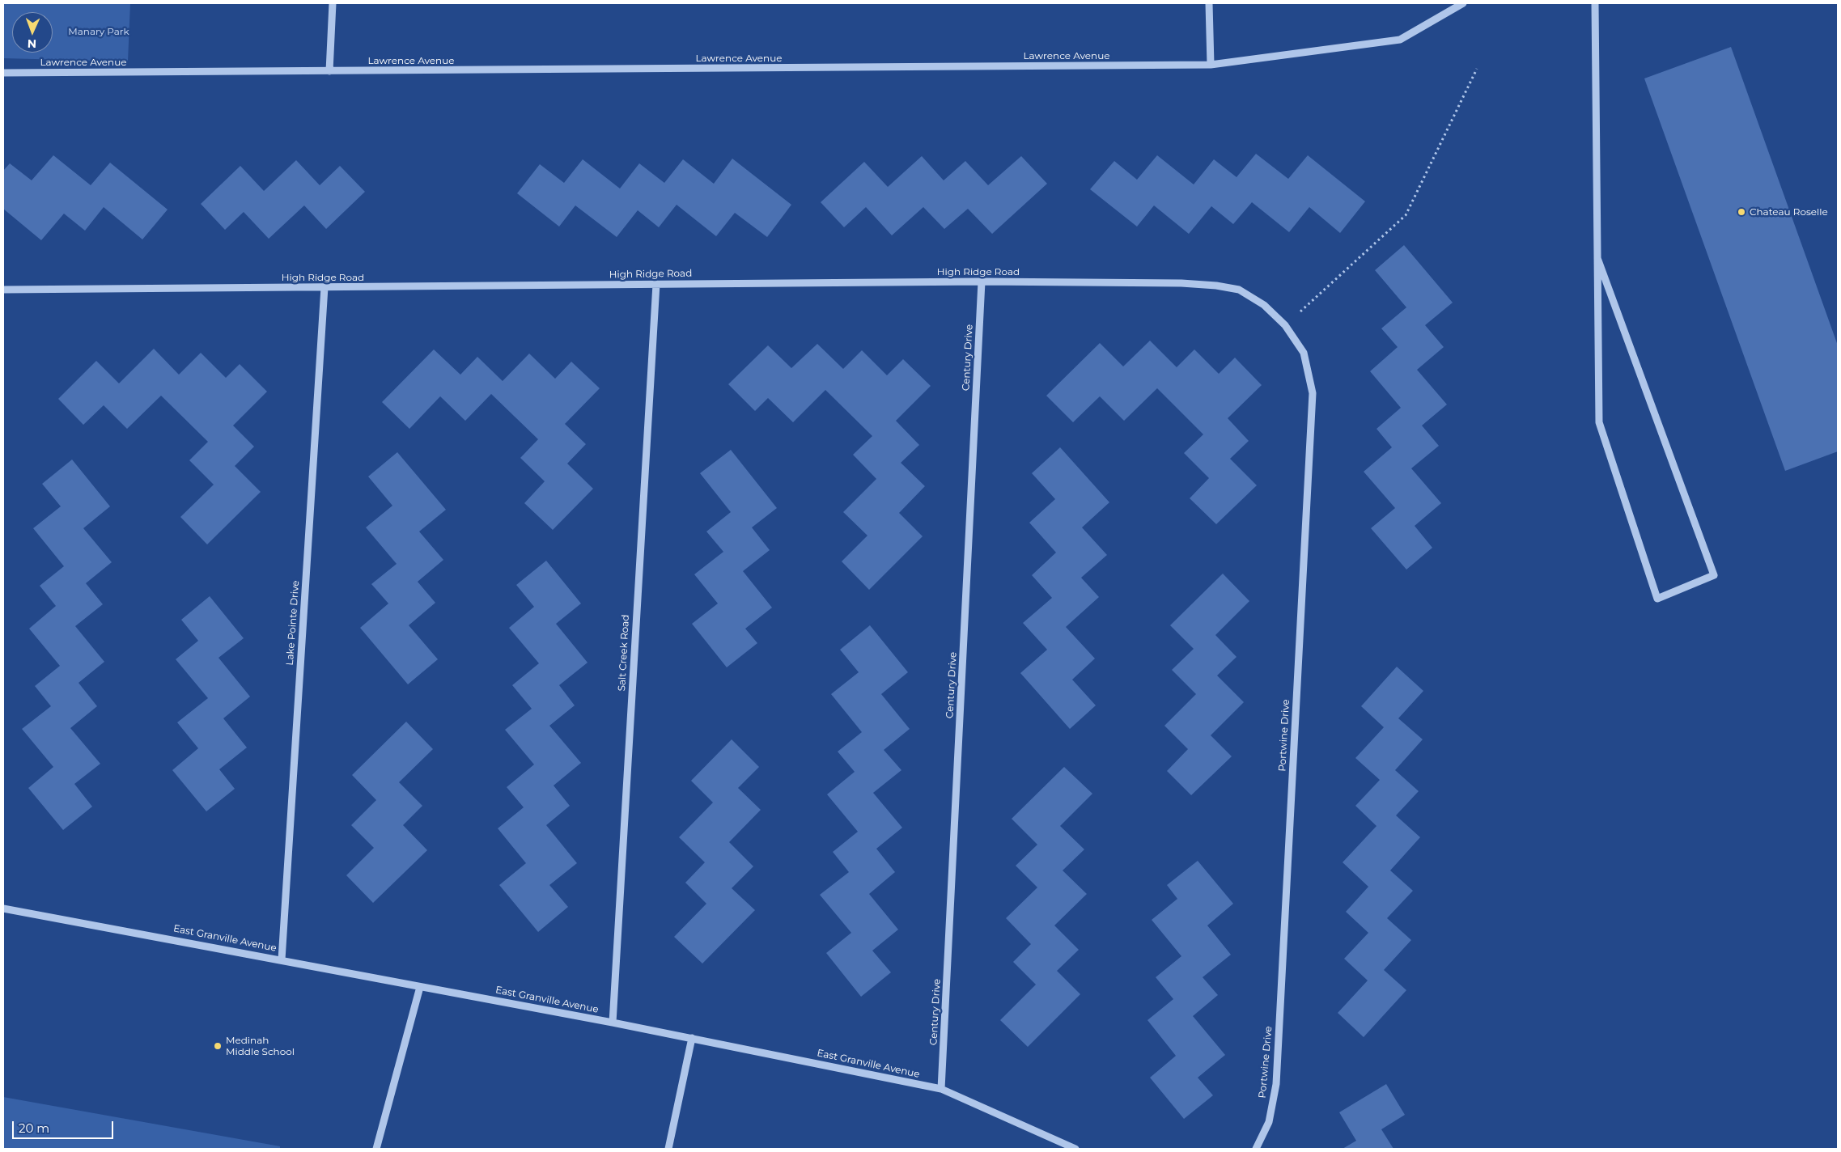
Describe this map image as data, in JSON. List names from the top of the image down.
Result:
{
  "streets": {
    "street": [
      "Lawrence Avenue",
      "High Ridge Road",
      "Century Drive",
      "Lake Pointe Drive",
      "Salt Creek Road",
      "Portwine Drive",
      "East Granville Avenue"
    ]
  },
  "crossings": [
    ["High Ridge Road", "Century Drive"],
    ["High Ridge Road", "Lake Pointe Drive"],
    ["High Ridge Road", "Salt Creek Road"],
    ["High Ridge Road", "Portwine Drive"],
    ["Century Drive", "East Granville Avenue"],
    ["Lake Pointe Drive", "East Granville Avenue"],
    ["Salt Creek Road", "East Granville Avenue"]
  ],
  "parks": ["Manary Park"],
  "places": ["Chateau Roselle", "Medinah Middle School"],
  "scale_bar": "20 m",
  "north": "bottom"
}
